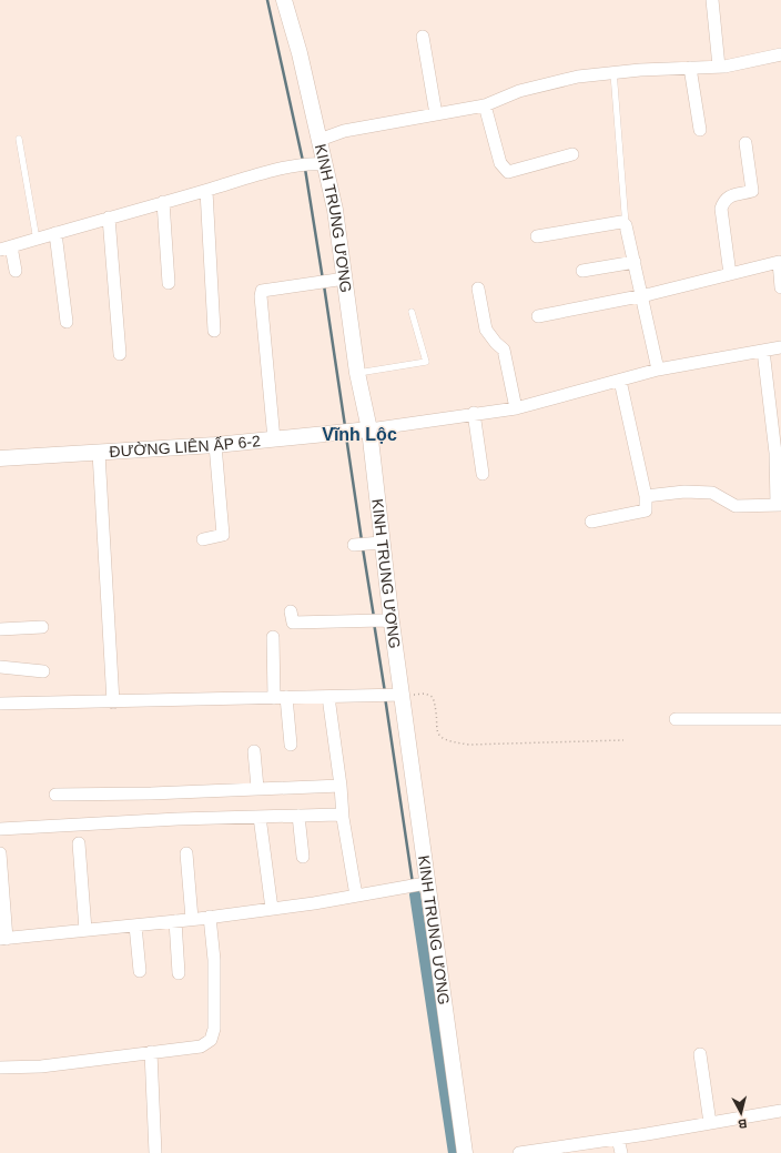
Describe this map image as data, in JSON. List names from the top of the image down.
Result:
{
  "streets": {
    "street": ["KINH TRUNG ƯƠNG", "ĐƯỜNG LIÊN ẤP 6-2"]
  },
  "crossings": [
    ["KINH TRUNG ƯƠNG", "ĐƯỜNG LIÊN ẤP 6-2"]
  ],
  "districts": ["Vĩnh Lộc"],
  "north": "bottom"
}
